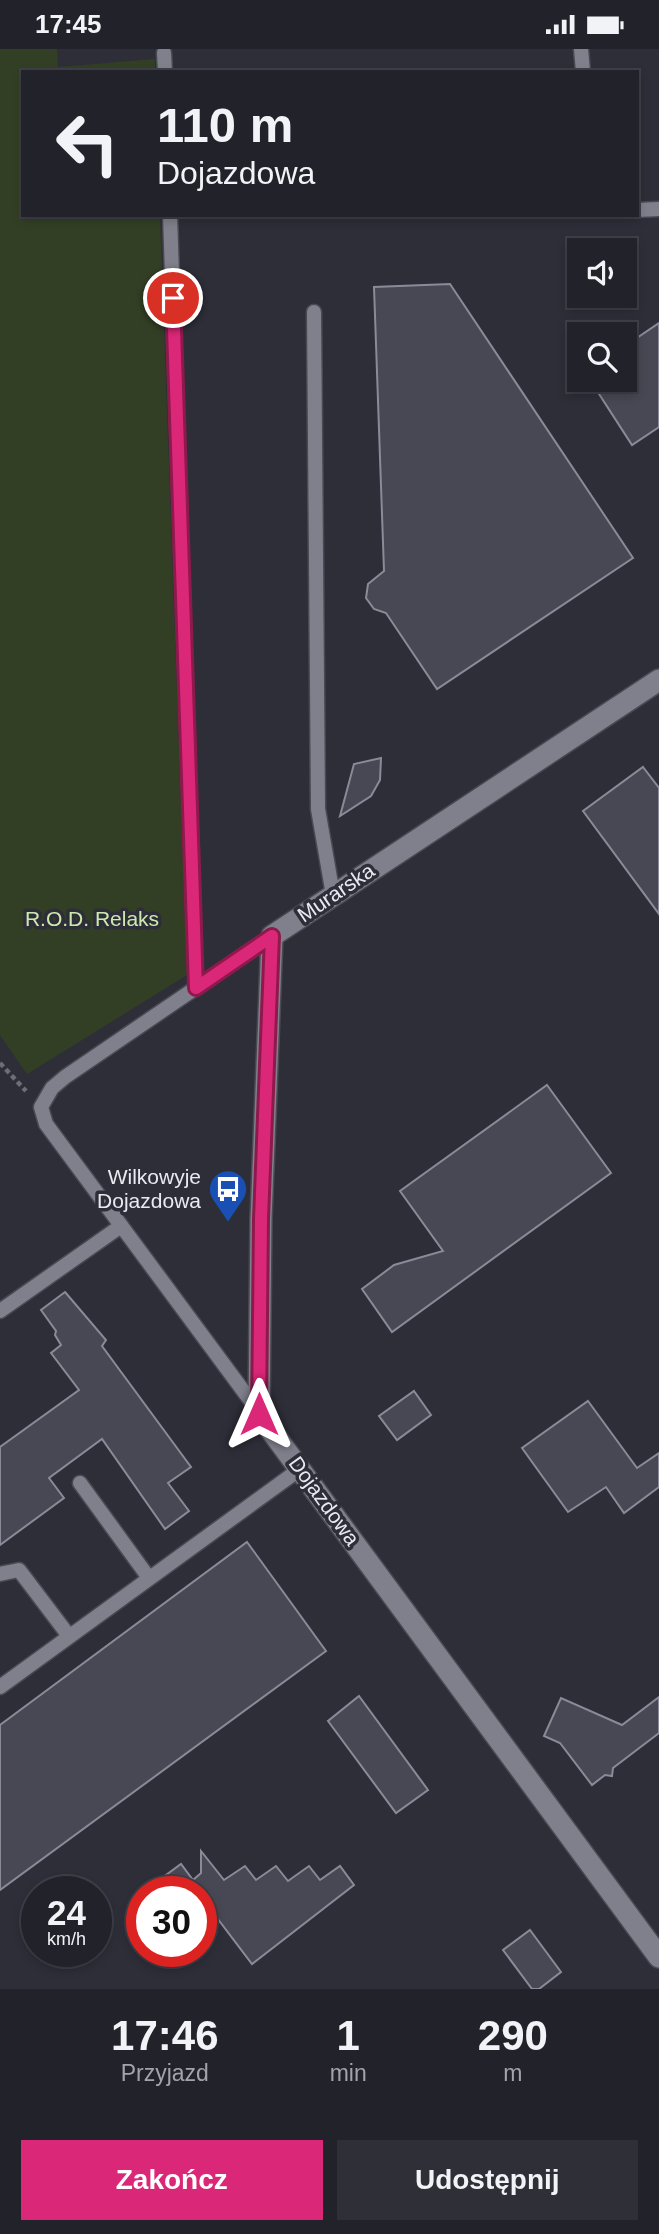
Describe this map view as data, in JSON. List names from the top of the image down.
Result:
{
  "streets": {
    "street": ["Murarska", "Dojazdowa"]
  },
  "parks": ["R.O.D. Relaks"],
  "places": {
    "bus stop": ["Wilkowyje Dojazdowa"]
  },
  "page": {
    "status": "17:45",
    "turn": ["110 m", "Dojazdowa"],
    "speed": "24 km/h",
    "limit": "30",
    "eta": [
      "17:46",
      "Przyjazd",
      "1",
      "min",
      "290",
      "m"
    ],
    "buttons": ["Zakończ", "Udostępnij"]
  }
}
